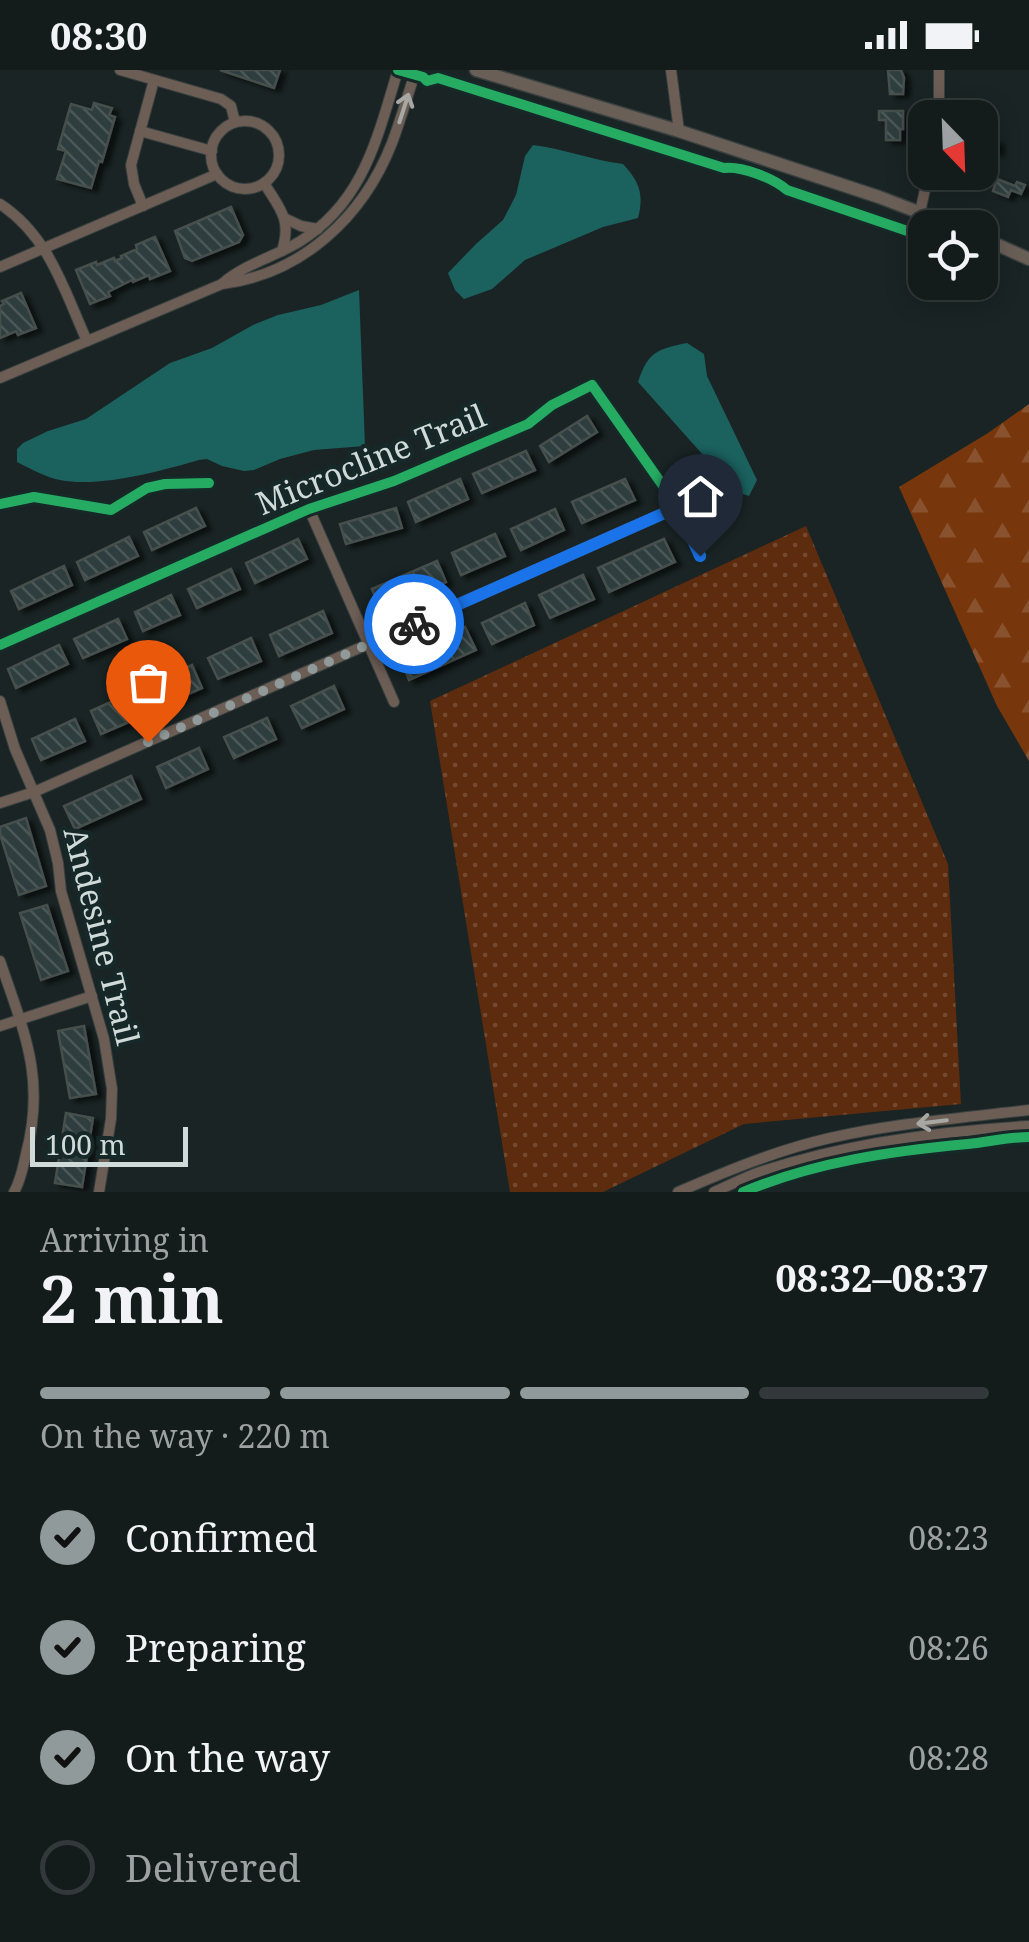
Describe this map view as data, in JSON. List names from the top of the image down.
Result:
{
  "streets": {
    "street": ["Microcline Trail", "Andesine Trail"]
  },
  "scale_bar": "100 m",
  "north": "bottom right",
  "page": {
    "status": "08:30",
    "scale": "100 m",
    "heading": ["2 min", "Arriving in", "08:32–08:37"],
    "bar": "On the way · 220 m",
    "list": [
      ["Confirmed", "08:23"],
      ["Preparing", "08:26"],
      ["On the way", "08:28"],
      "Delivered"
    ]
  }
}
